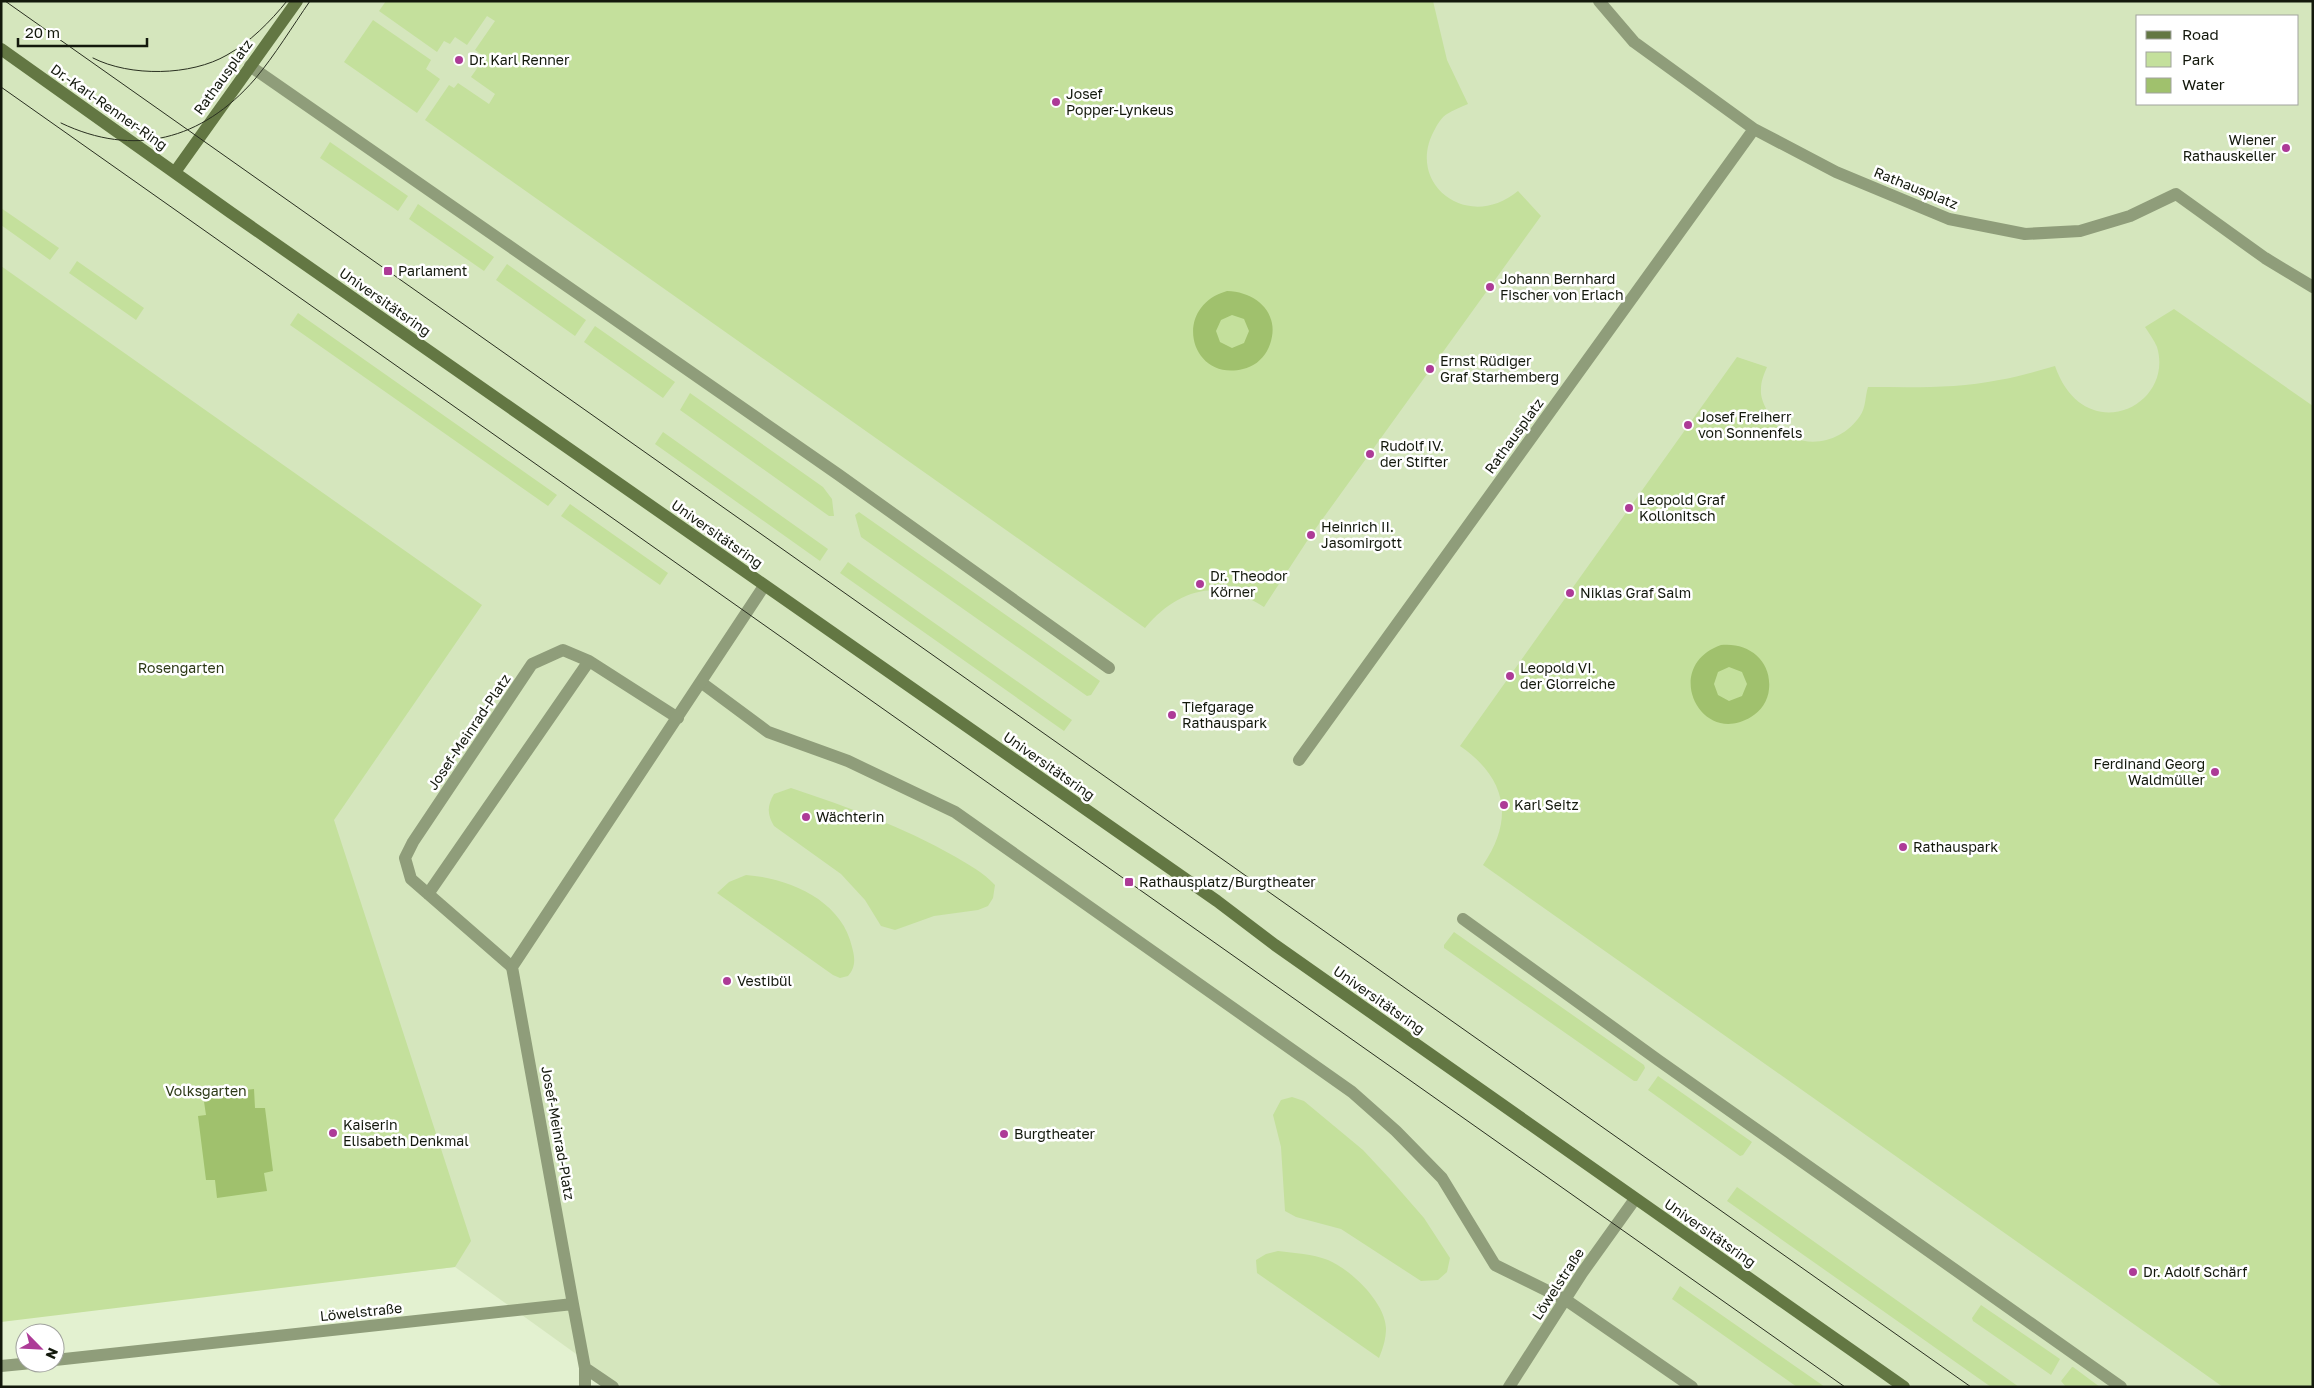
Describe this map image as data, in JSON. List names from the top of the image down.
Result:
{
  "streets": {
    "main road": ["Rathausplatz", "Dr.-Karl-Renner-Ring", "Universitätsring"],
    "street": ["Josef-Meinrad-Platz", "Löwelstraße"]
  },
  "crossings": [
    ["Rathausplatz", "Dr.-Karl-Renner-Ring"],
    ["Rathausplatz", "Universitätsring"],
    ["Dr.-Karl-Renner-Ring", "Universitätsring"],
    ["Universitätsring", "Löwelstraße"],
    ["Josef-Meinrad-Platz", "Löwelstraße"]
  ],
  "parks": ["Rosengarten", "Volksgarten"],
  "places": {
    "other": [
      "Dr. Karl Renner",
      "Josef Popper-Lynkeus",
      "Wiener Rathauskeller",
      "Johann Bernhard Fischer von Erlach",
      "Ernst Rüdiger Graf Starhemberg",
      "Josef Freiherr von Sonnenfels",
      "Rudolf IV. der Stifter",
      "Leopold Graf Kollonitsch",
      "Heinrich II. Jasomirgott",
      "Dr. Theodor Körner",
      "Niklas Graf Salm",
      "Leopold VI. der Glorreiche",
      "Tiefgarage Rathauspark",
      "Ferdinand Georg Waldmüller",
      "Karl Seitz",
      "Wächterin",
      "Rathauspark",
      "Vestibül",
      "Kaiserin Elisabeth Denkmal",
      "Burgtheater",
      "Dr. Adolf Schärf"
    ],
    "transit": ["Parlament", "Rathausplatz/Burgtheater"]
  },
  "legend": ["Road", "Park", "Water"],
  "scale_bar": "20 m",
  "north": "bottom right"
}
